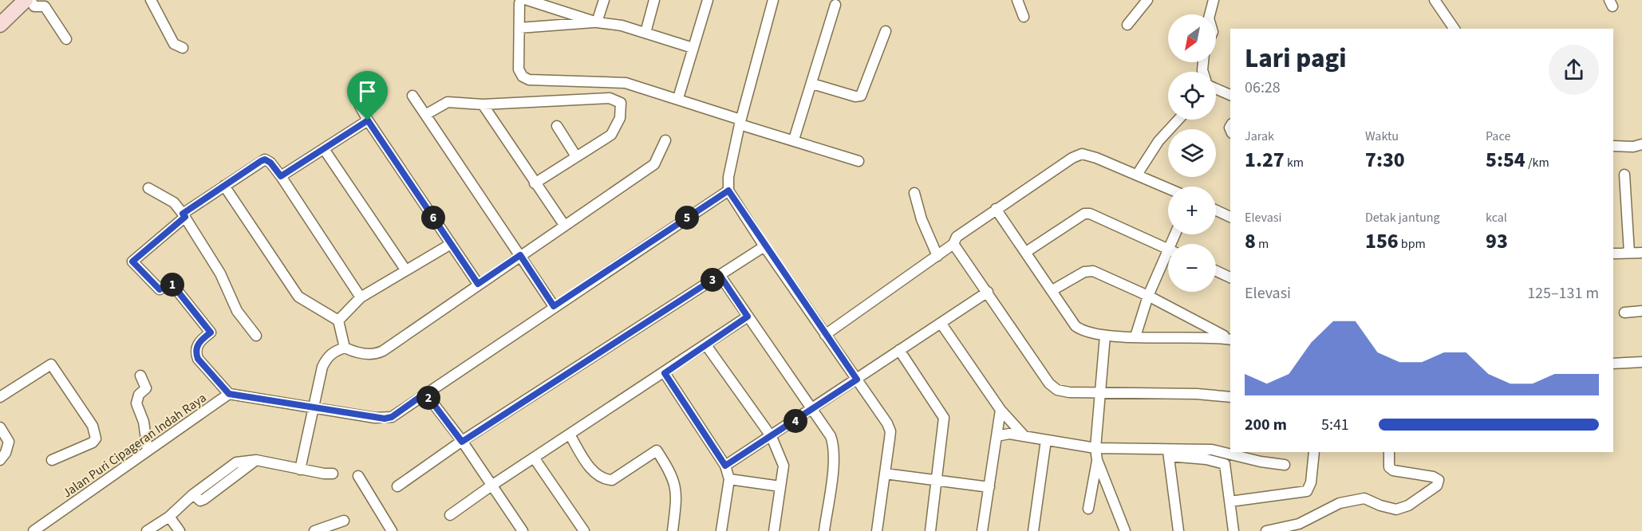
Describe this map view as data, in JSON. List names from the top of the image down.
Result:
{
  "streets": {
    "street": ["Jalan Puri Cipageran Indah Raya"]
  },
  "north": "bottom left",
  "page": {
    "map_buttons": ["+", "−"],
    "heading": ["Lari pagi", "06:28"],
    "stats": [
      ["Jarak", "1.27 km"],
      ["Waktu", "7:30"],
      ["Pace", "5:54 /km"],
      ["Elevasi", "8 m"],
      ["Detak jantung", "156 bpm"],
      ["kcal", "93"]
    ],
    "pins": [
      "5",
      "6",
      "3",
      "1",
      "2",
      "4"
    ],
    "chart": ["Elevasi", "125–131 m"],
    "list": [
      {
        "name": "200 m",
        "note": "5:41"
      }
    ]
  }
}
